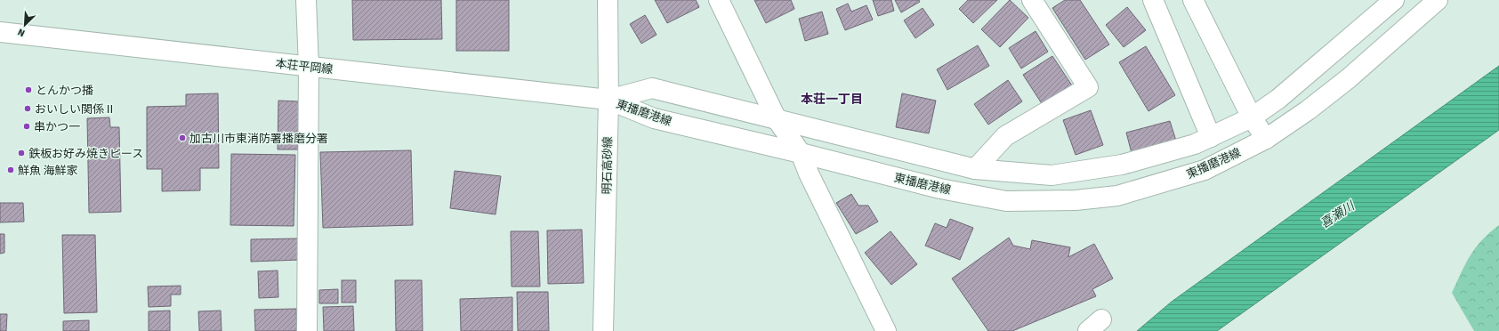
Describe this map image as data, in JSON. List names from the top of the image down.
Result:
{
  "streets": {
    "main road": ["本荘平岡線", "東播磨港線", "明石高砂線"]
  },
  "crossings": [
    ["本荘平岡線", "東播磨港線"],
    ["本荘平岡線", "明石高砂線"],
    ["東播磨港線", "明石高砂線"]
  ],
  "districts": ["本荘一丁目"],
  "water": ["喜瀬川"],
  "places": [
    "とんかつ播",
    "おいしい関係Ⅱ",
    "串かつ一",
    "加古川市東消防署播磨分署",
    "鉄板お好み焼きピース",
    "鮮魚 海鮮家"
  ],
  "north": "bottom left"
}
